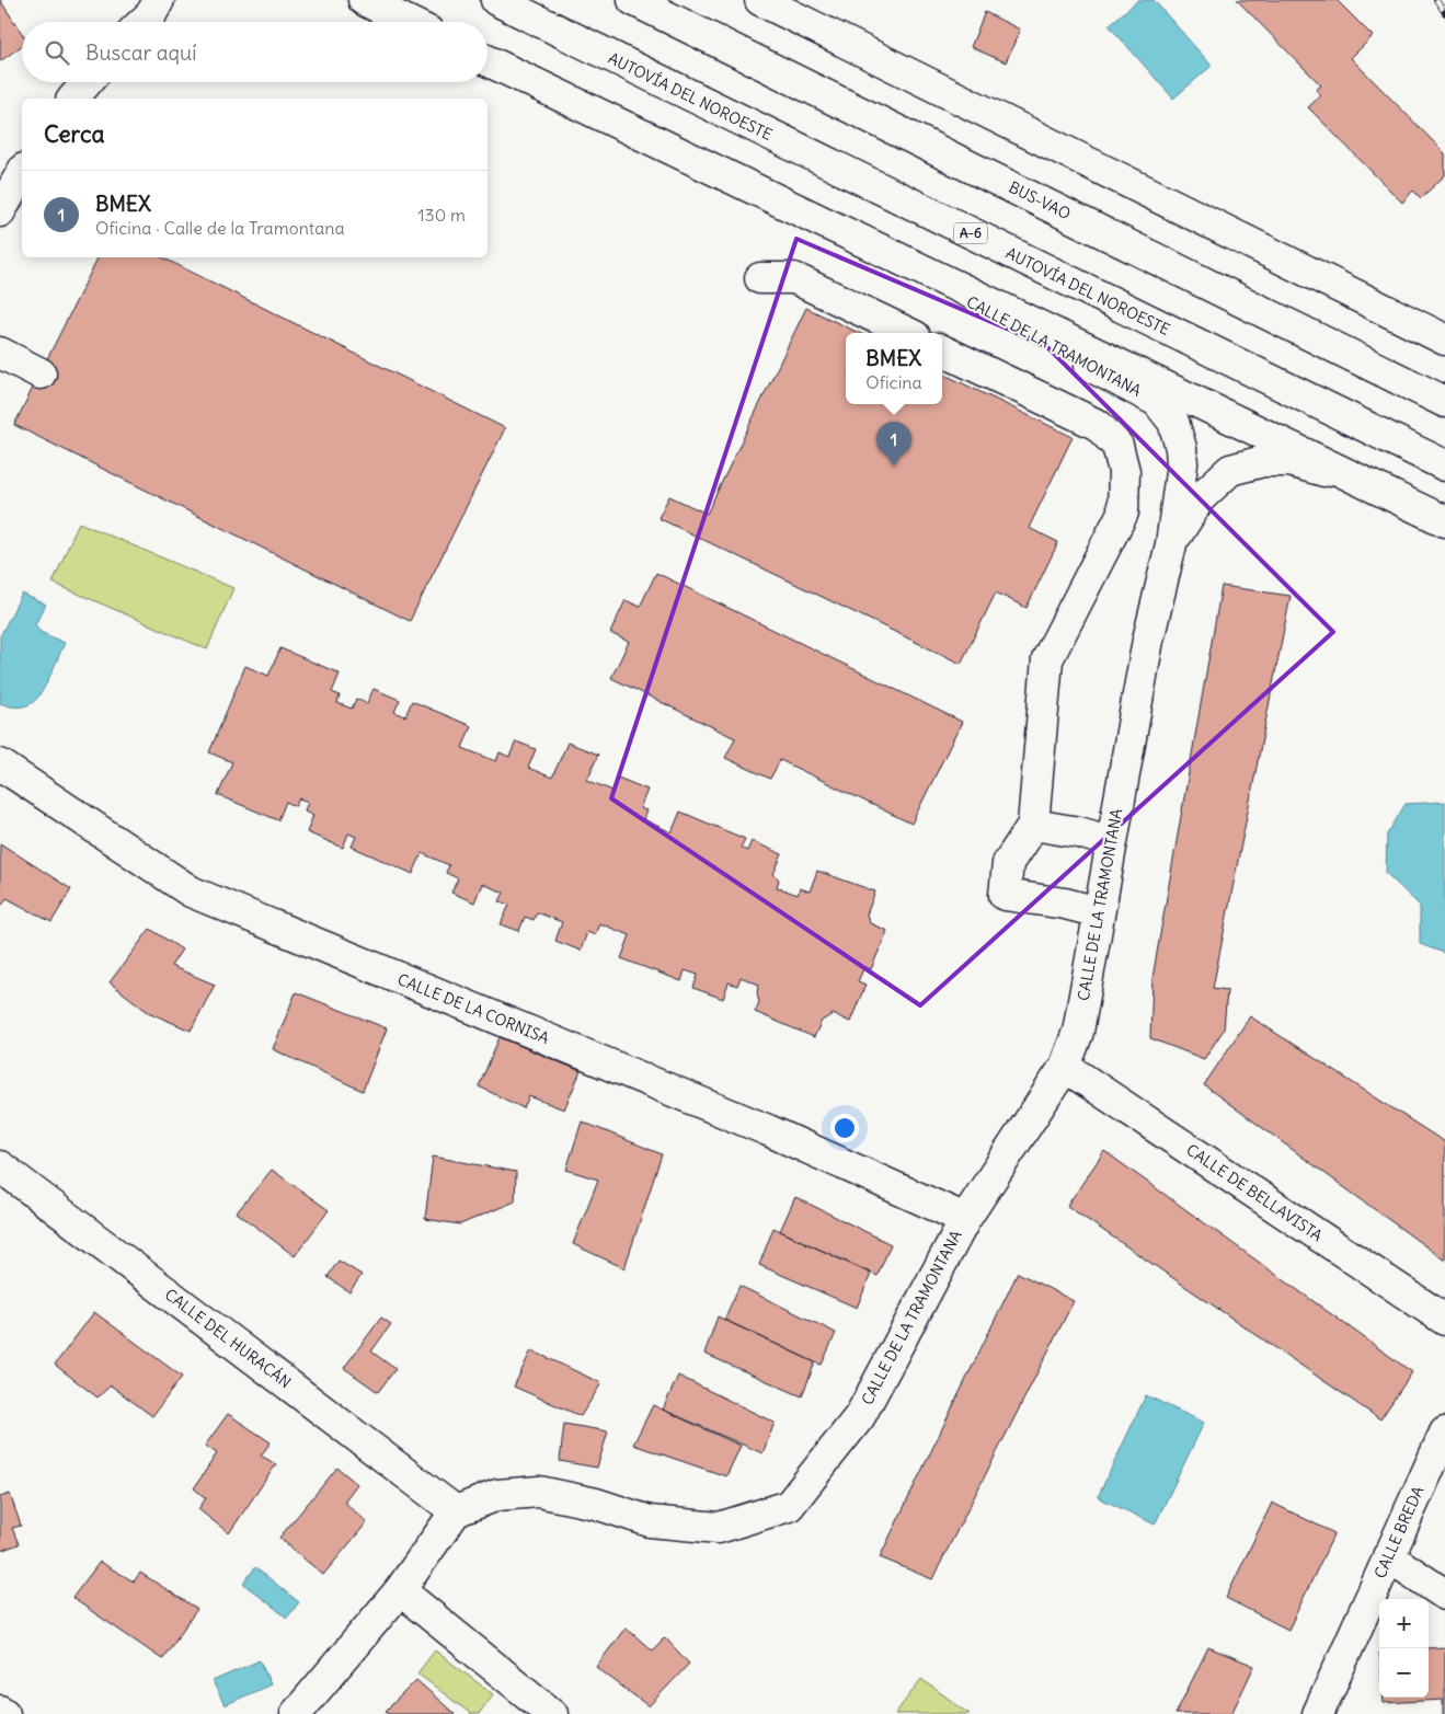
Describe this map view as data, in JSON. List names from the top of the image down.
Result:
{
  "streets": {
    "main road": [
      "AUTOVÍA DEL NOROESTE",
      "BUS-VAO",
      "A-6",
      "CALLE DE LA TRAMONTANA",
      "CALLE DE LA CORNISA",
      "CALLE DE BELLAVISTA",
      "CALLE DEL HURACÁN",
      "CALLE BREDA"
    ]
  },
  "crossings": [
    ["CALLE DE LA TRAMONTANA", "CALLE DE LA CORNISA"],
    ["CALLE DE LA TRAMONTANA", "CALLE DE BELLAVISTA"],
    ["CALLE DE LA TRAMONTANA", "CALLE DEL HURACÁN"]
  ],
  "page": {
    "search": "Buscar aquí",
    "heading": "Cerca",
    "list": [
      {
        "mark": "1",
        "name": "BMEX",
        "note": "Oficina · Calle de la Tramontana",
        "value": "130 m"
      }
    ],
    "popup": ["BMEX", "Oficina"],
    "pins": "1",
    "map_buttons": ["+", "−"]
  }
}
